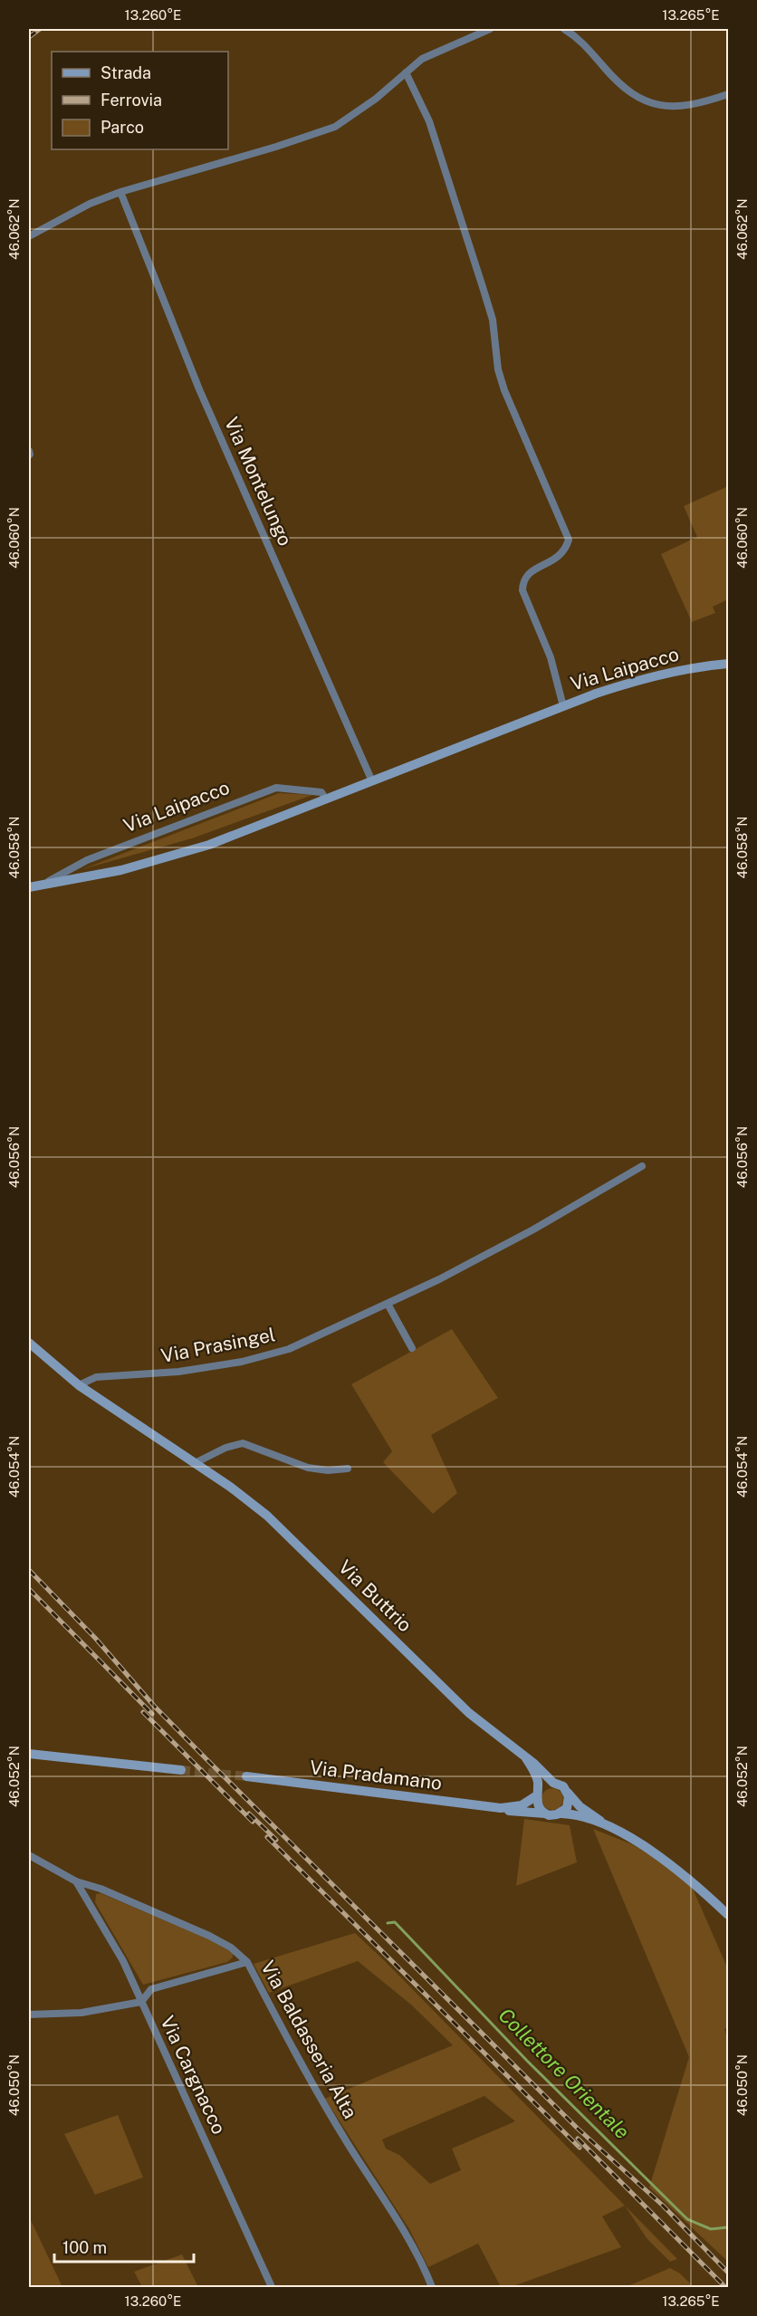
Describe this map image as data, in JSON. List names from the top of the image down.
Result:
{
  "streets": {
    "street": [
      "Via Montelungo",
      "Via Laipacco",
      "Via Prasingel",
      "Via Buttrio",
      "Via Pradamano",
      "Via Baldasseria Alta",
      "Via Cargnacco"
    ]
  },
  "crossings": [
    ["Via Montelungo", "Via Laipacco"],
    ["Via Prasingel", "Via Buttrio"],
    ["Via Buttrio", "Via Pradamano"],
    ["Via Baldasseria Alta", "Via Cargnacco"]
  ],
  "water": ["Collettore Orientale"],
  "legend": ["Strada", "Ferrovia", "Parco"],
  "scale_bar": "100 m",
  "coordinates": [
    "13.260°E",
    "13.265°E",
    "46.062°N",
    "46.060°N",
    "46.058°N",
    "46.056°N",
    "46.054°N",
    "46.052°N",
    "46.050°N"
  ]
}
